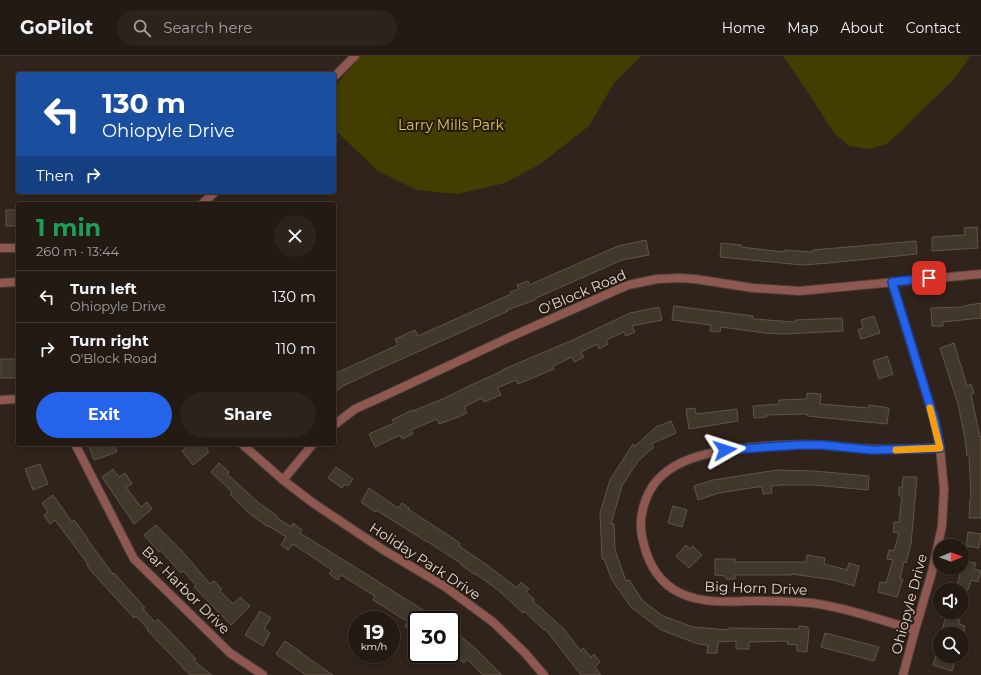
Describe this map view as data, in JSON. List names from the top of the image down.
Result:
{
  "streets": {
    "street": [
      "O'Block Road",
      "Holiday Park Drive",
      "Big Horn Drive",
      "Bar Harbor Drive",
      "Ohiopyle Drive"
    ]
  },
  "crossings": [
    ["O'Block Road", "Ohiopyle Drive"],
    ["Big Horn Drive", "Ohiopyle Drive"]
  ],
  "parks": ["Larry Mills Park"],
  "north": "right",
  "page": {
    "header": "GoPilot",
    "search": "Search here",
    "nav": [
      "Home",
      "Map",
      "About",
      "Contact"
    ],
    "turn": ["130 m", "Ohiopyle Drive"],
    "then": "Then",
    "heading": ["1 min", "260 m · 13:44"],
    "list": [
      {
        "name": "Turn left",
        "note": "Ohiopyle Drive",
        "value": "130 m"
      },
      {
        "name": "Turn right",
        "note": "O'Block Road",
        "value": "110 m"
      }
    ],
    "buttons": ["Exit", "Share"],
    "speed": "19 km/h",
    "limit": "30"
  }
}
